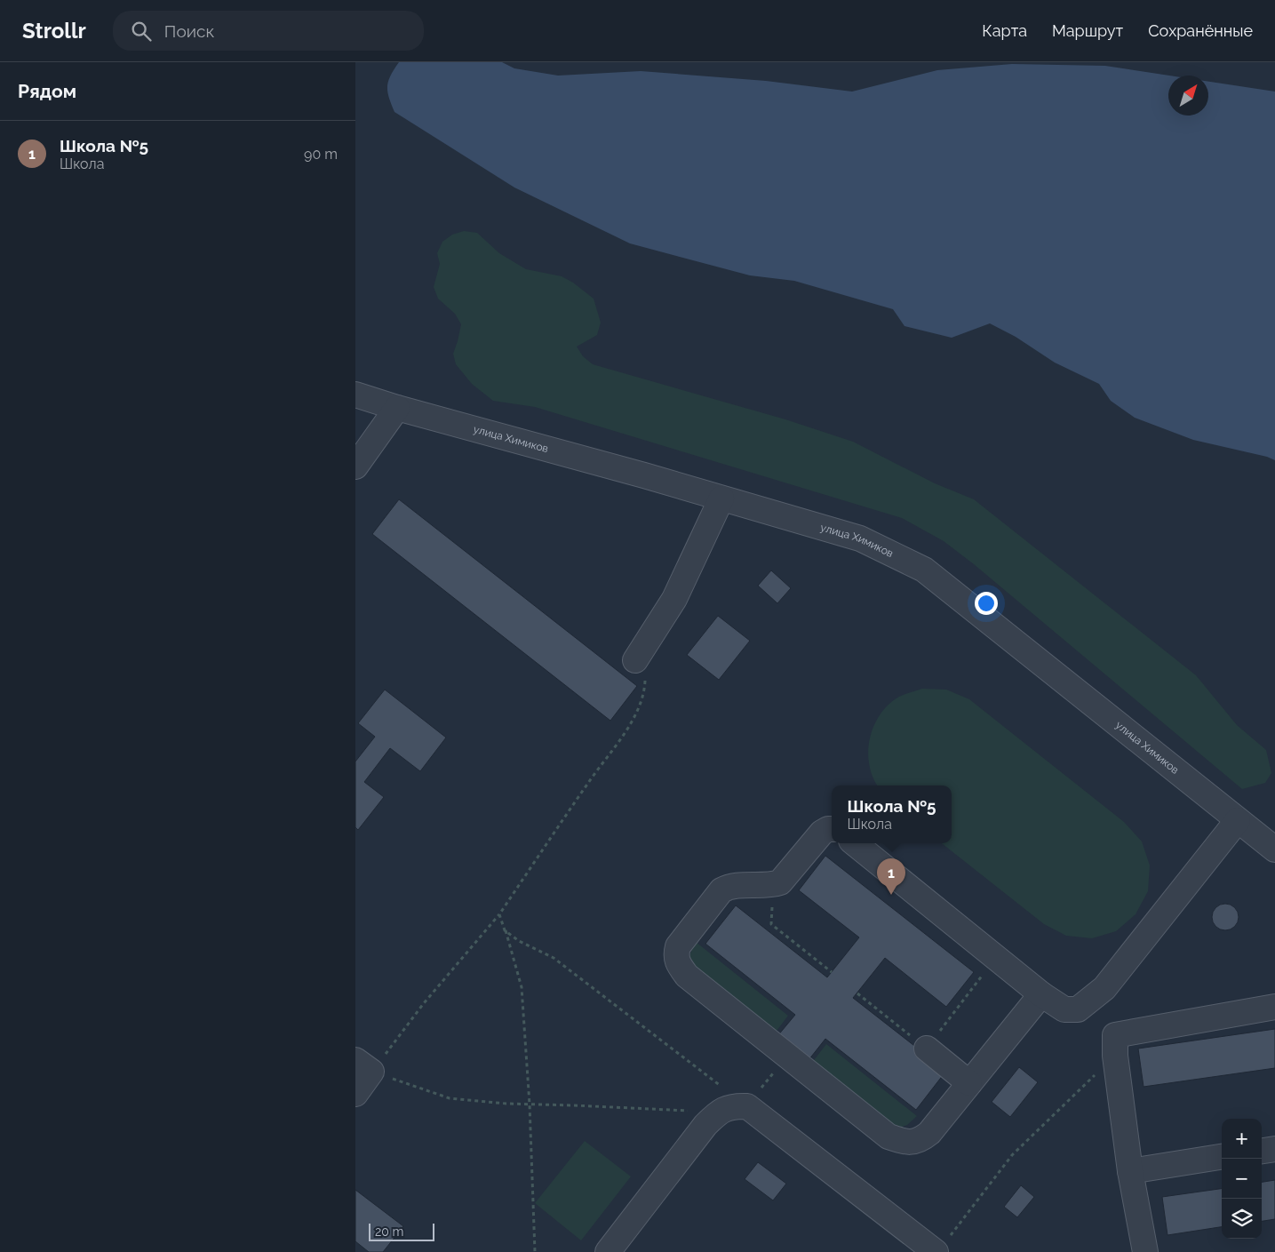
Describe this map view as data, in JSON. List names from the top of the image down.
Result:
{
  "streets": {
    "street": ["улица Химиков"]
  },
  "scale_bar": "20 m",
  "north": "top right",
  "page": {
    "header": "Strollr",
    "search": "Поиск",
    "nav": ["Карта", "Маршрут", "Сохранённые"],
    "heading": "Рядом",
    "list": [
      {
        "mark": "1",
        "name": "Школа №5",
        "note": "Школа",
        "value": "90 m"
      }
    ],
    "popup": ["Школа №5", "Школа"],
    "pins": "1",
    "map_buttons": ["+", "−"],
    "scale": "20 m"
  }
}
